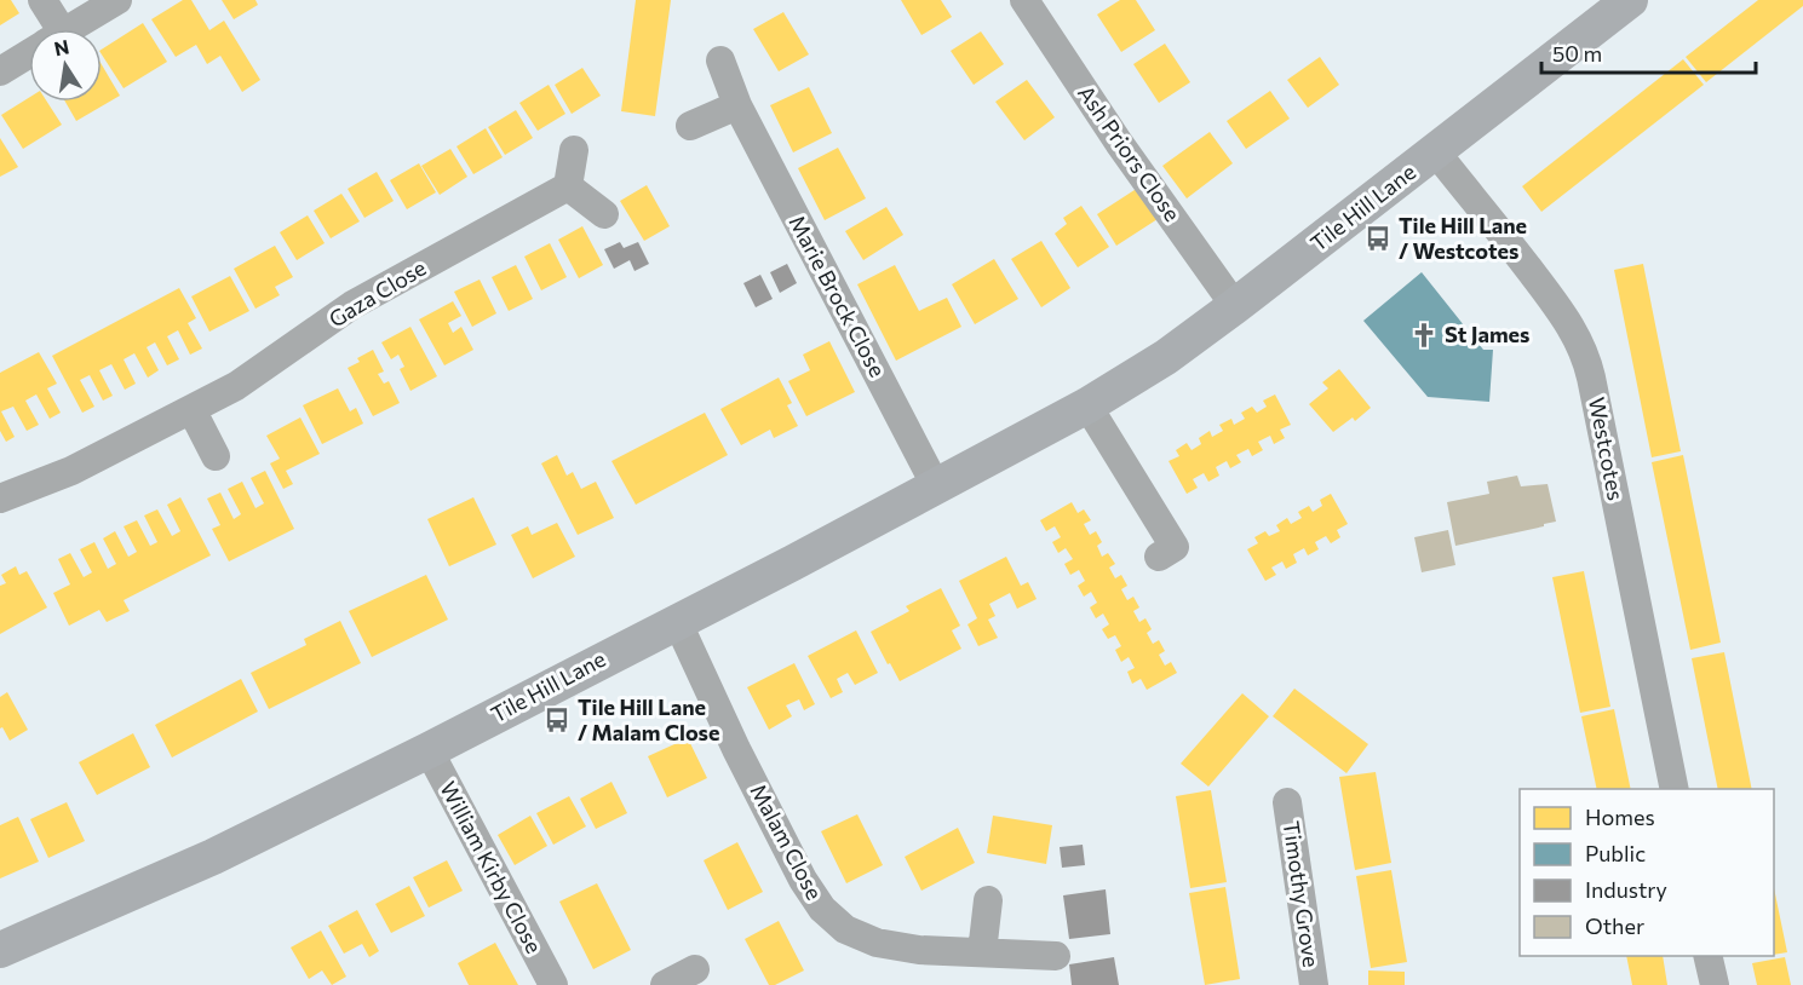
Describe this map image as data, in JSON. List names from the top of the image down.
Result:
{
  "streets": {
    "main road": ["Tile Hill Lane"],
    "street": [
      "Ash Priors Close",
      "Gaza Close",
      "Marie Brock Close",
      "Westcotes",
      "Malam Close",
      "William Kirby Close",
      "Timothy Grove"
    ]
  },
  "crossings": [
    ["Ash Priors Close", "Tile Hill Lane"],
    ["Tile Hill Lane", "Marie Brock Close"],
    ["Tile Hill Lane", "Westcotes"],
    ["Tile Hill Lane", "Malam Close"],
    ["Tile Hill Lane", "William Kirby Close"]
  ],
  "places": {
    "bus stop": ["Tile Hill Lane / Westcotes", "Tile Hill Lane / Malam Close"],
    "church": ["St James"]
  },
  "legend": [
    "Homes",
    "Public",
    "Industry",
    "Other"
  ],
  "scale_bar": "50 m",
  "north": "top"
}
